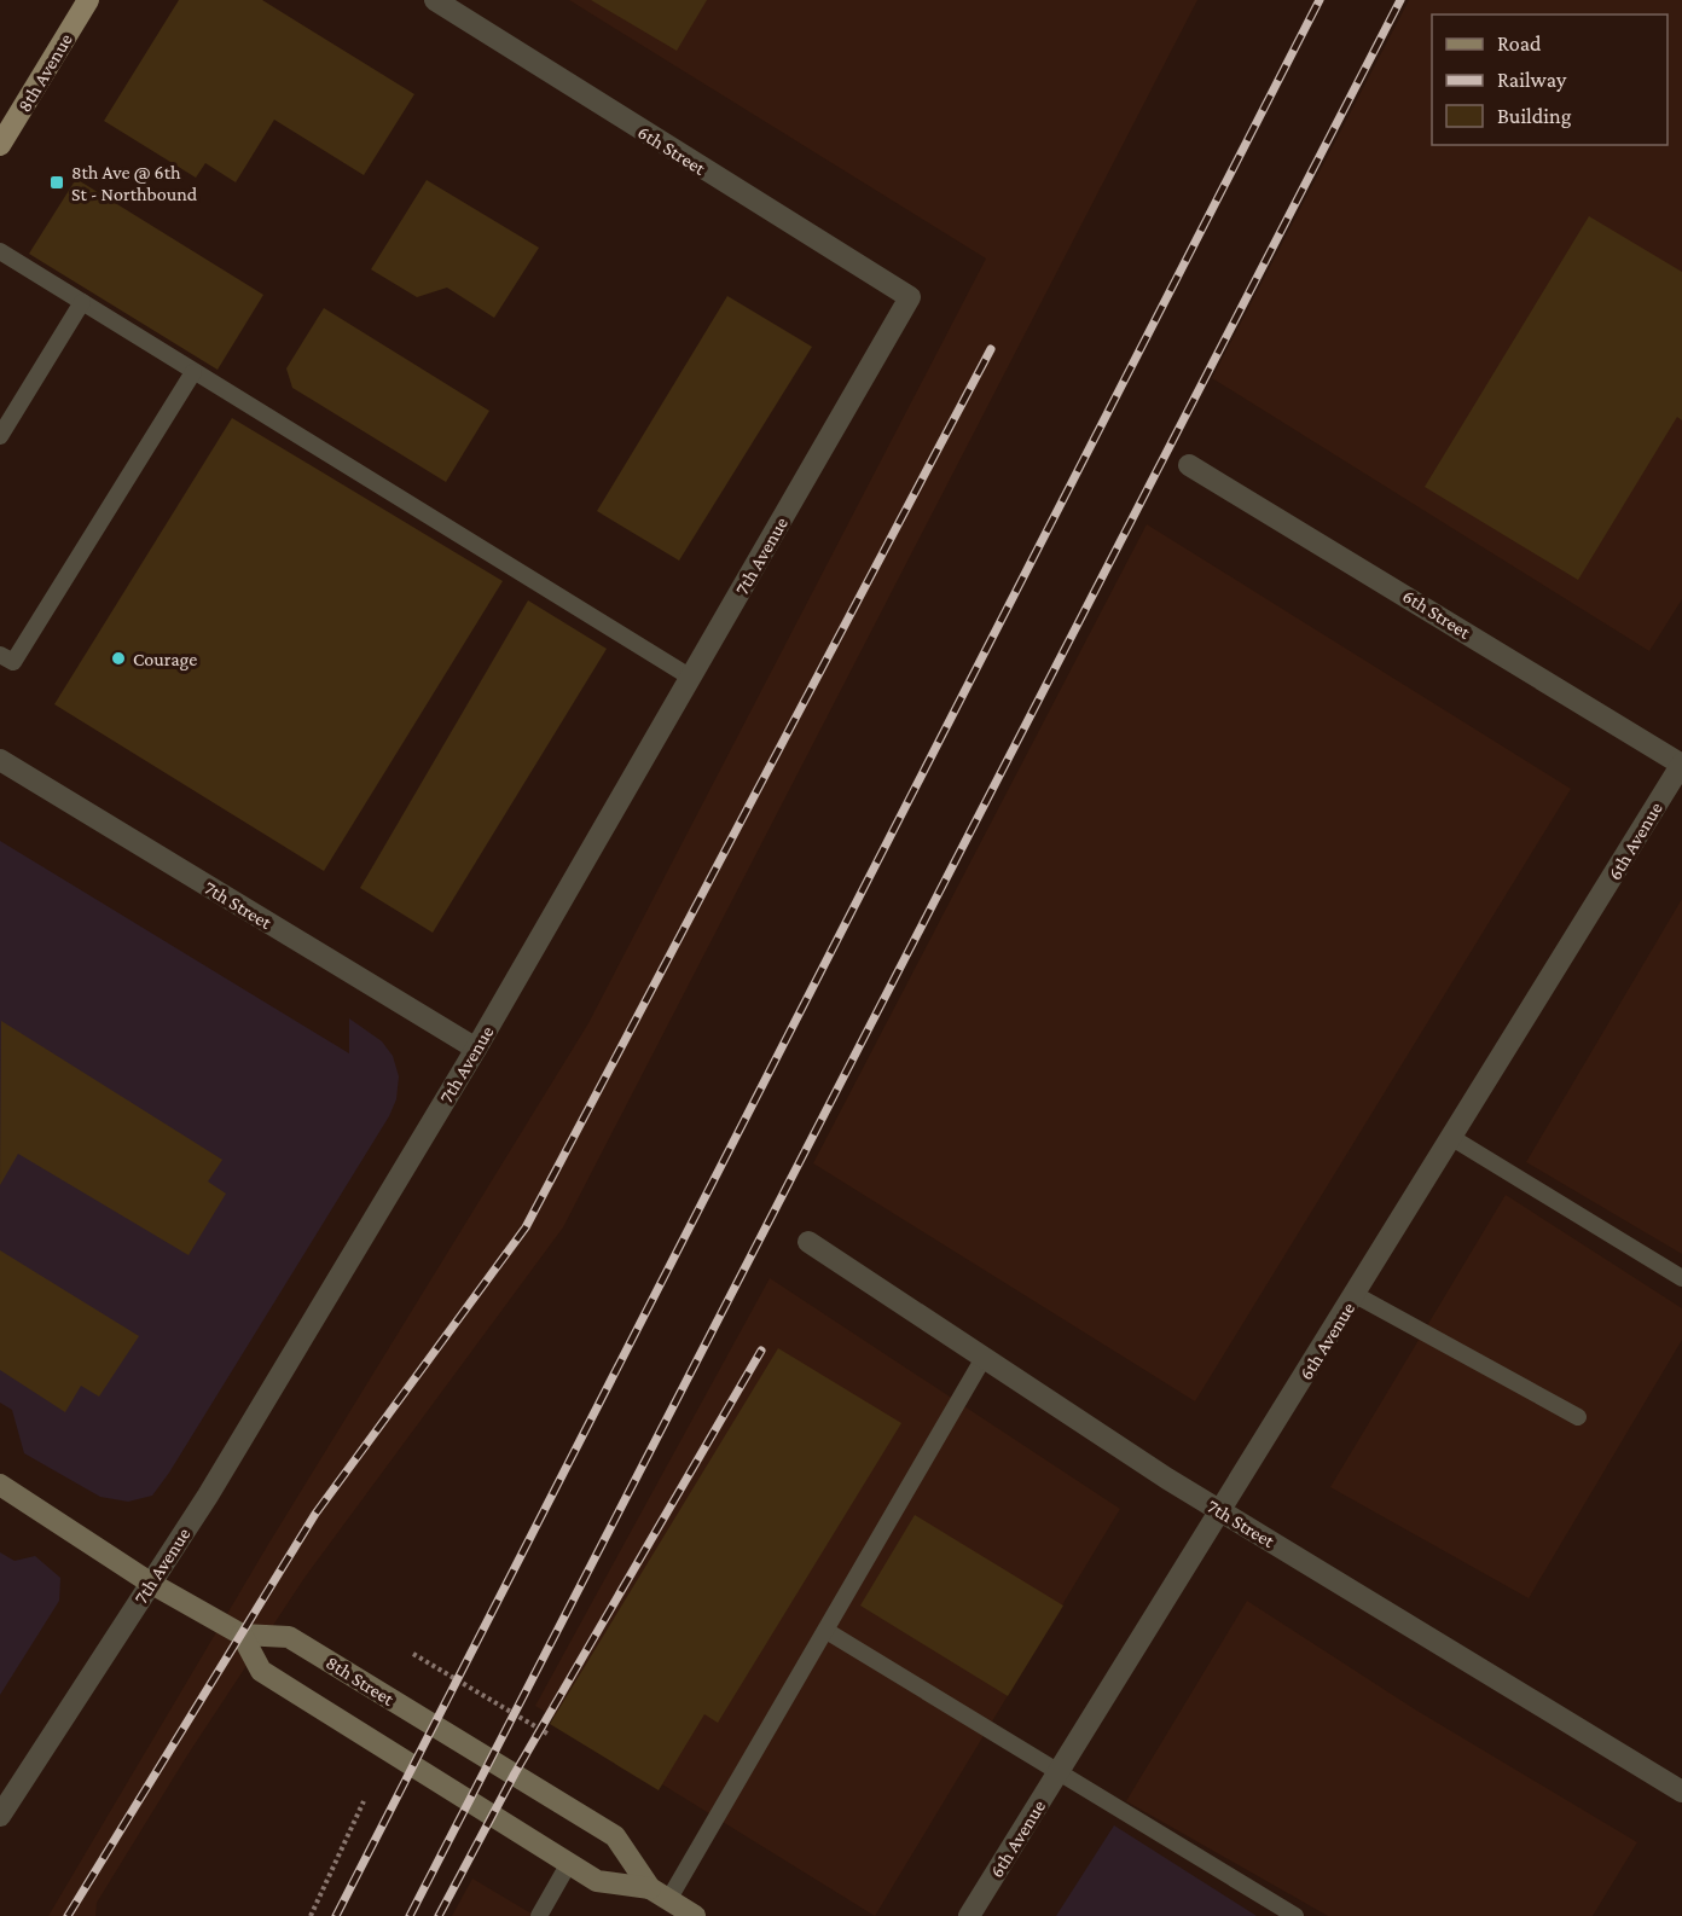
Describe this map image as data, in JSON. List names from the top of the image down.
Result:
{
  "streets": {
    "main road": ["8th Avenue", "8th Street"],
    "street": [
      "6th Street",
      "7th Avenue",
      "6th Avenue",
      "7th Street"
    ]
  },
  "crossings": [
    ["6th Street", "7th Avenue"],
    ["6th Street", "6th Avenue"],
    ["7th Avenue", "7th Street"],
    ["7th Avenue", "8th Street"],
    ["6th Avenue", "7th Street"]
  ],
  "places": {
    "transit": ["8th Ave @ 6th St - Northbound"],
    "other": ["Courage"]
  },
  "legend": ["Road", "Railway", "Building"]
}
